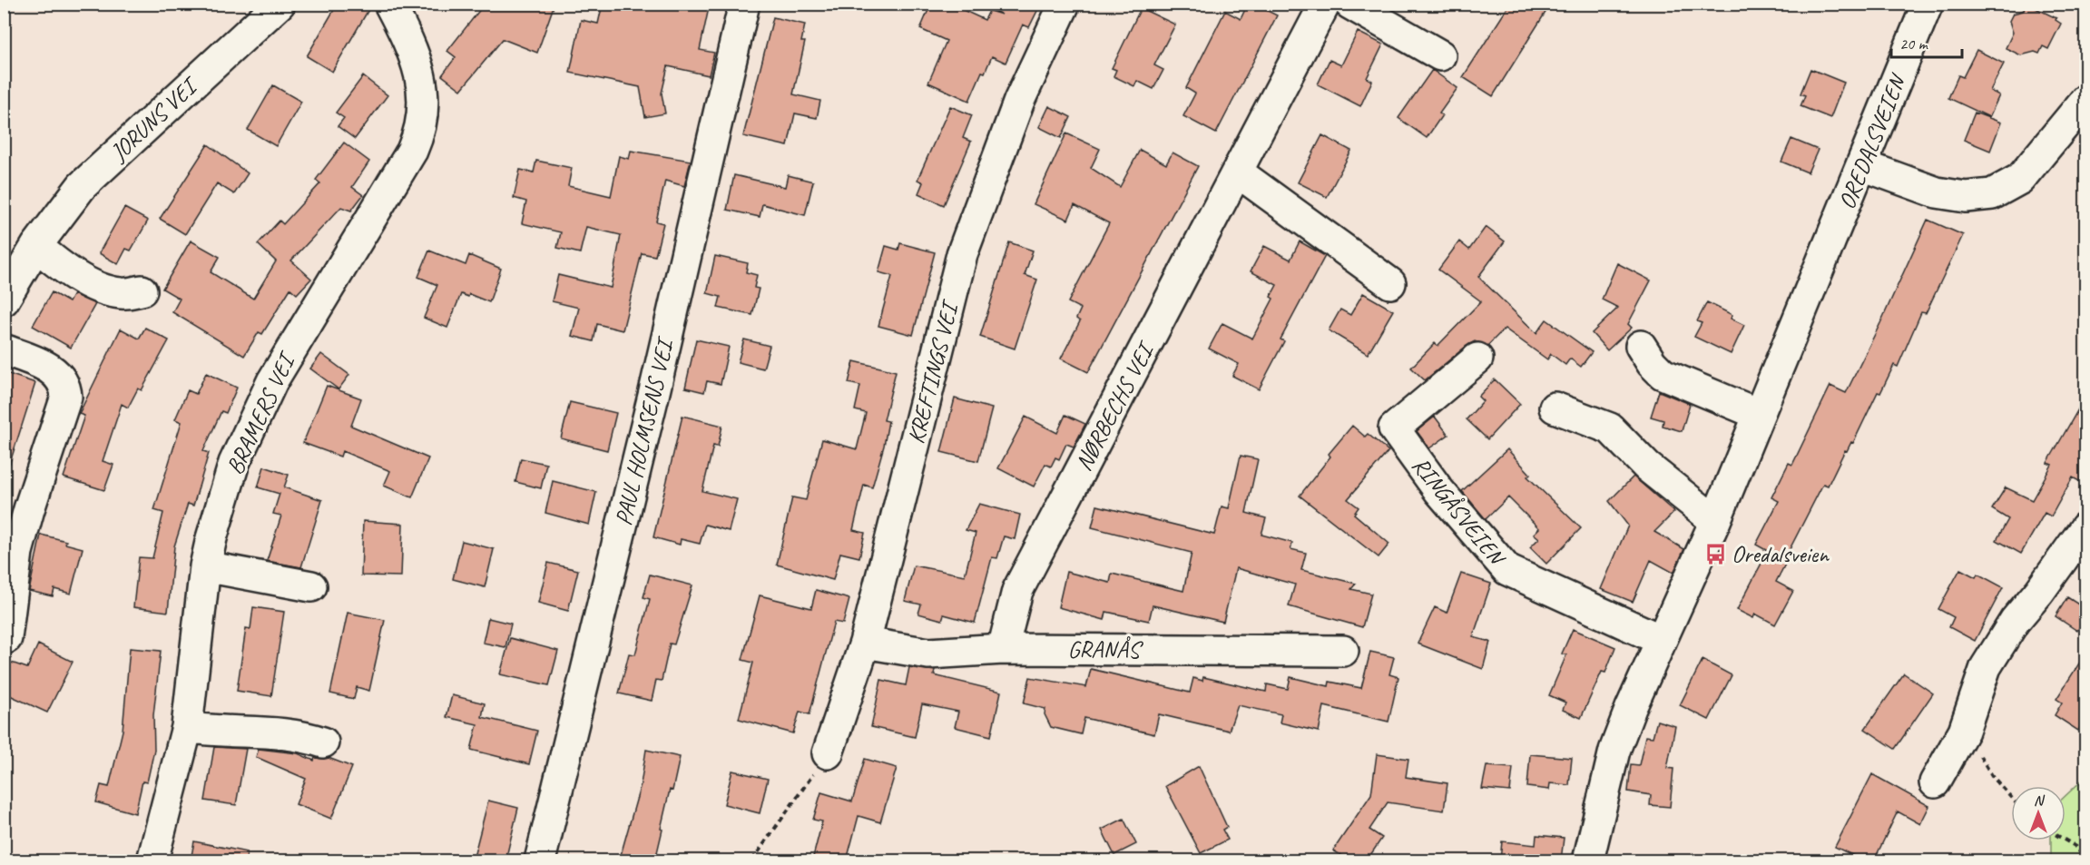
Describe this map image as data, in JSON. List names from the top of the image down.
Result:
{
  "streets": {
    "street": [
      "JORUNS VEI",
      "OREDALSVEIEN",
      "KREFTINGS VEI",
      "NØRBECHS VEI",
      "BRAMERS VEI",
      "PAUL HOLMSENS VEI",
      "RINGÅSVEIEN",
      "GRANÅS"
    ]
  },
  "crossings": [
    ["OREDALSVEIEN", "RINGÅSVEIEN"],
    ["KREFTINGS VEI", "GRANÅS"],
    ["NØRBECHS VEI", "GRANÅS"]
  ],
  "places": {
    "bus stop": ["Oredalsveien"]
  },
  "scale_bar": "20 m",
  "north": "top"
}
